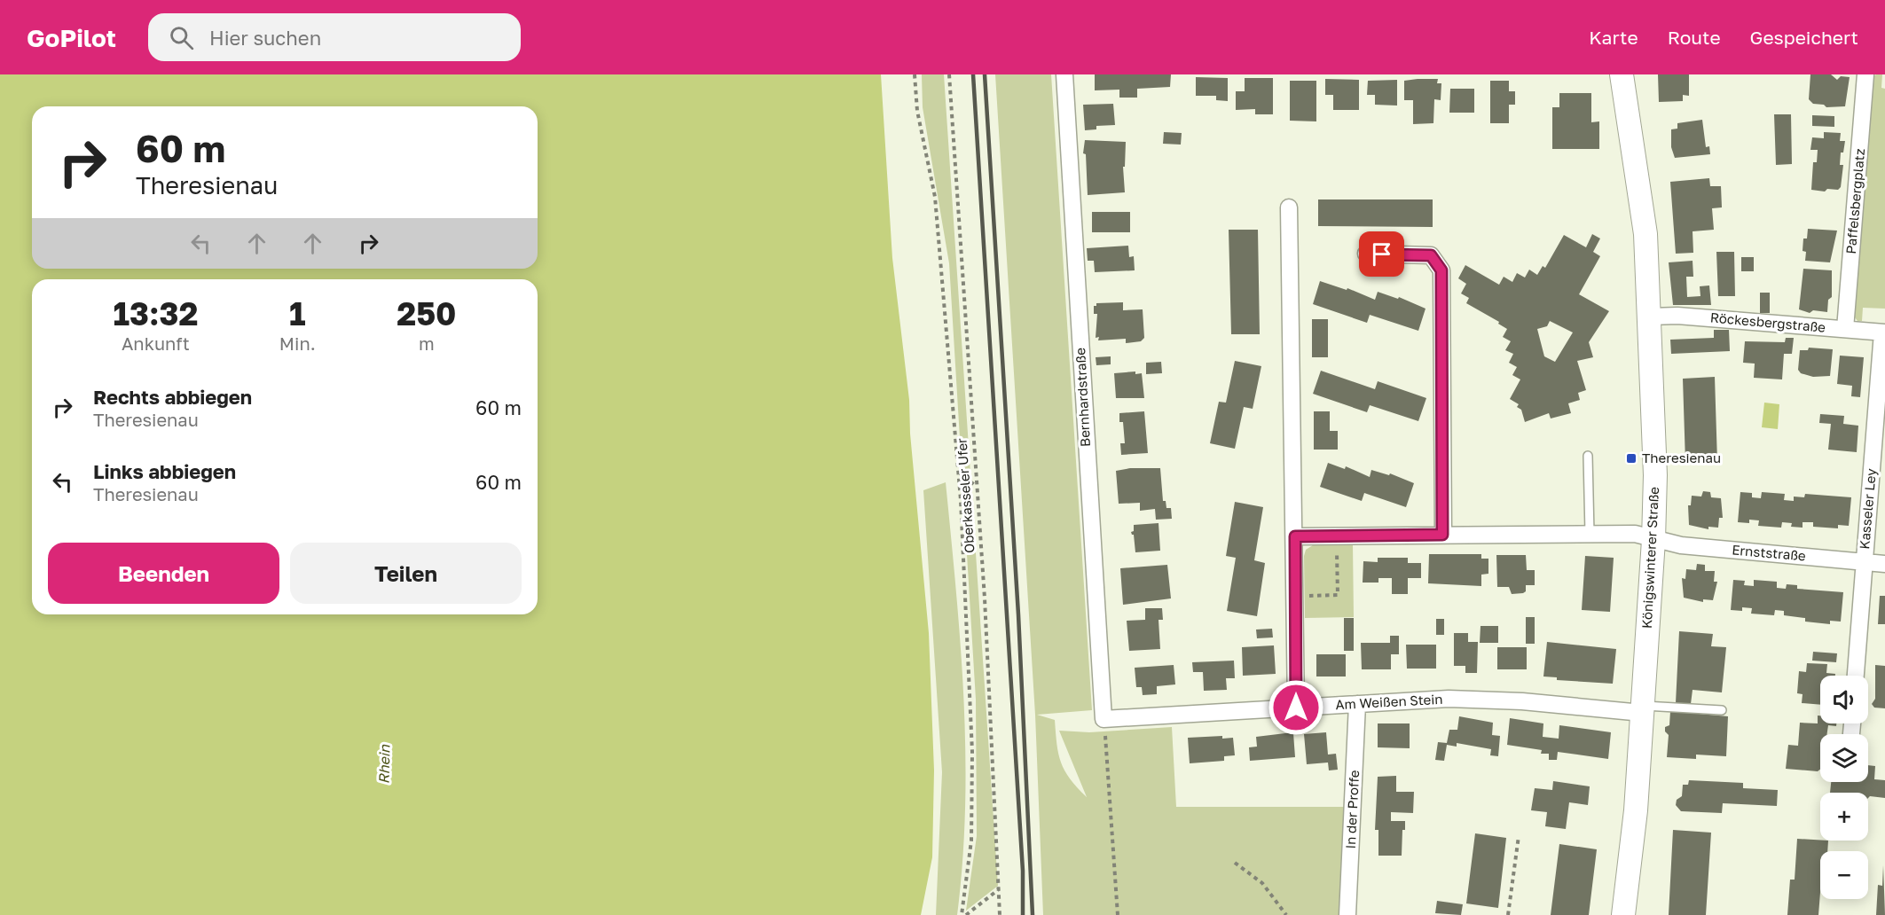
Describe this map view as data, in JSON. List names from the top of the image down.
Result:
{
  "streets": {
    "main road": ["Königswinterer Straße"],
    "street": [
      "Paffelsbergplatz",
      "Röckesbergstraße",
      "Bernhardstraße",
      "Kasseler Ley",
      "Ernststraße",
      "Am Weißen Stein",
      "In der Proffe"
    ],
    "path": ["Oberkasseler Ufer"]
  },
  "crossings": [
    ["Paffelsbergplatz", "Röckesbergstraße"],
    ["Röckesbergstraße", "Kasseler Ley"],
    ["Röckesbergstraße", "Königswinterer Straße"],
    ["Bernhardstraße", "Am Weißen Stein"],
    ["Kasseler Ley", "Ernststraße"],
    ["Ernststraße", "Königswinterer Straße"],
    ["Königswinterer Straße", "Am Weißen Stein"],
    ["Am Weißen Stein", "In der Proffe"]
  ],
  "water": ["Rhein"],
  "places": {
    "transit": ["Theresienau"]
  },
  "page": {
    "header": "GoPilot",
    "search": "Hier suchen",
    "nav": ["Karte", "Route", "Gespeichert"],
    "turn": ["60 m", "Theresienau"],
    "eta": [
      "13:32",
      "Ankunft",
      "1",
      "Min.",
      "250",
      "m"
    ],
    "list": [
      {
        "name": "Rechts abbiegen",
        "note": "Theresienau",
        "value": "60 m"
      },
      {
        "name": "Links abbiegen",
        "note": "Theresienau",
        "value": "60 m"
      }
    ],
    "buttons": ["Beenden", "Teilen"],
    "map_buttons": ["+", "−"]
  }
}
